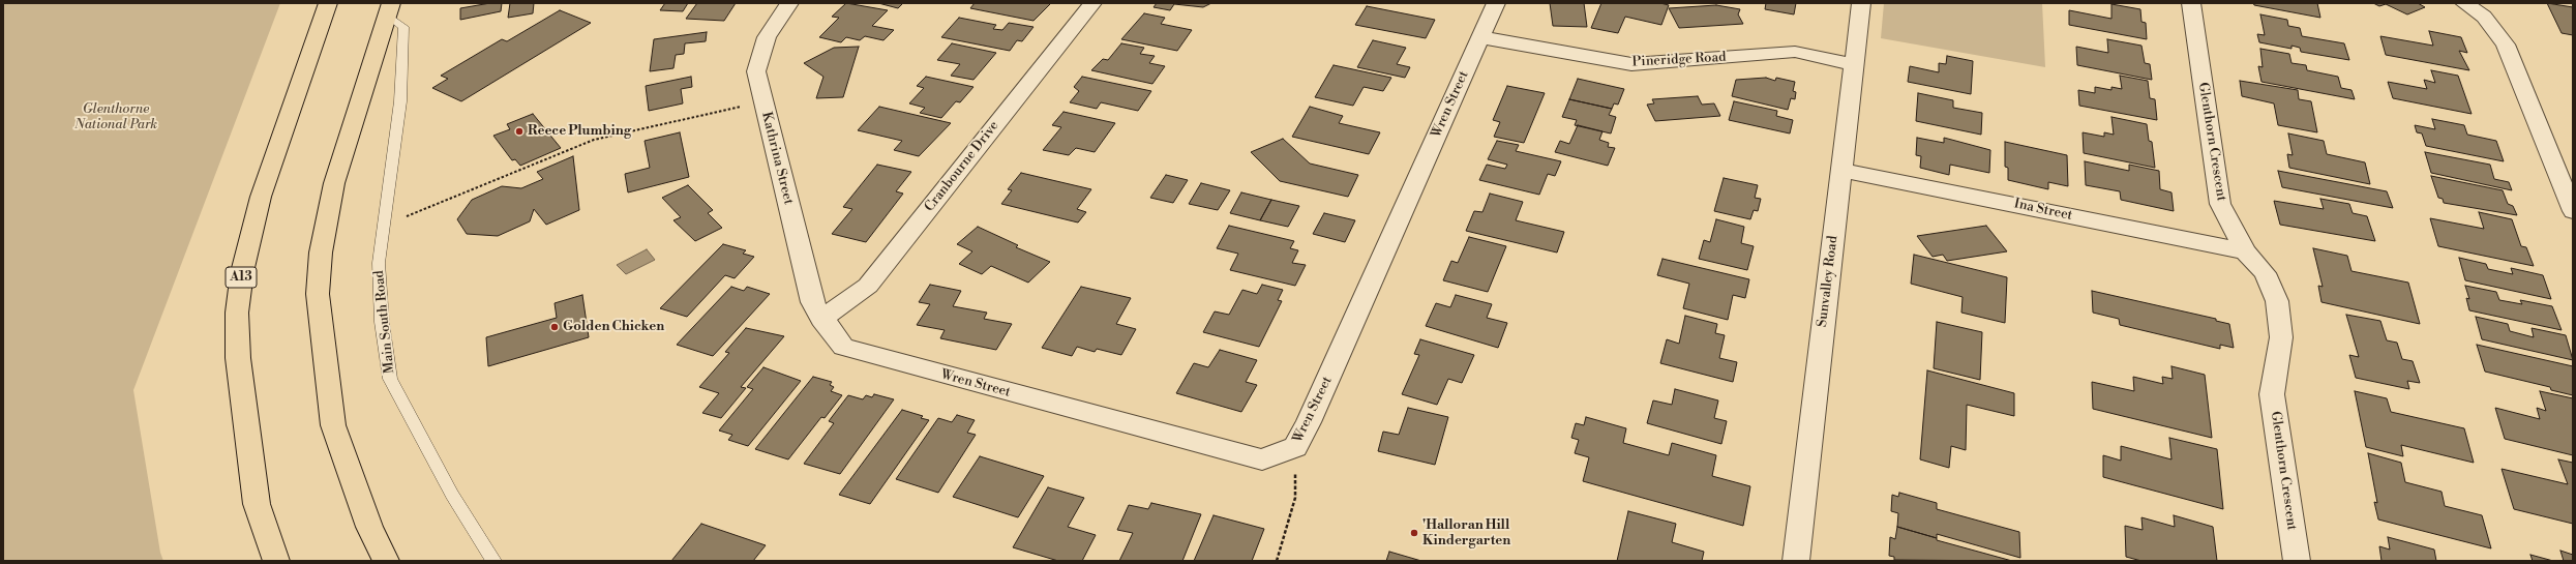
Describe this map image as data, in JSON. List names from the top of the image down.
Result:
{
  "streets": {
    "highway": ["A13", "Main South Road"],
    "street": [
      "Pineridge Road",
      "Wren Street",
      "Glenthorn Crescent",
      "Kathrina Street",
      "Cranbourne Drive",
      "Ina Street",
      "Sunvalley Road"
    ]
  },
  "crossings": [
    ["Pineridge Road", "Wren Street"],
    ["Pineridge Road", "Sunvalley Road"],
    ["Wren Street", "Kathrina Street"],
    ["Wren Street", "Cranbourne Drive"],
    ["Glenthorn Crescent", "Ina Street"],
    ["Kathrina Street", "Cranbourne Drive"],
    ["Ina Street", "Sunvalley Road"]
  ],
  "parks": ["Glenthorne National Park"],
  "places": ["Reece Plumbing", "Golden Chicken", "'Halloran Hill Kindergarten"]
}
